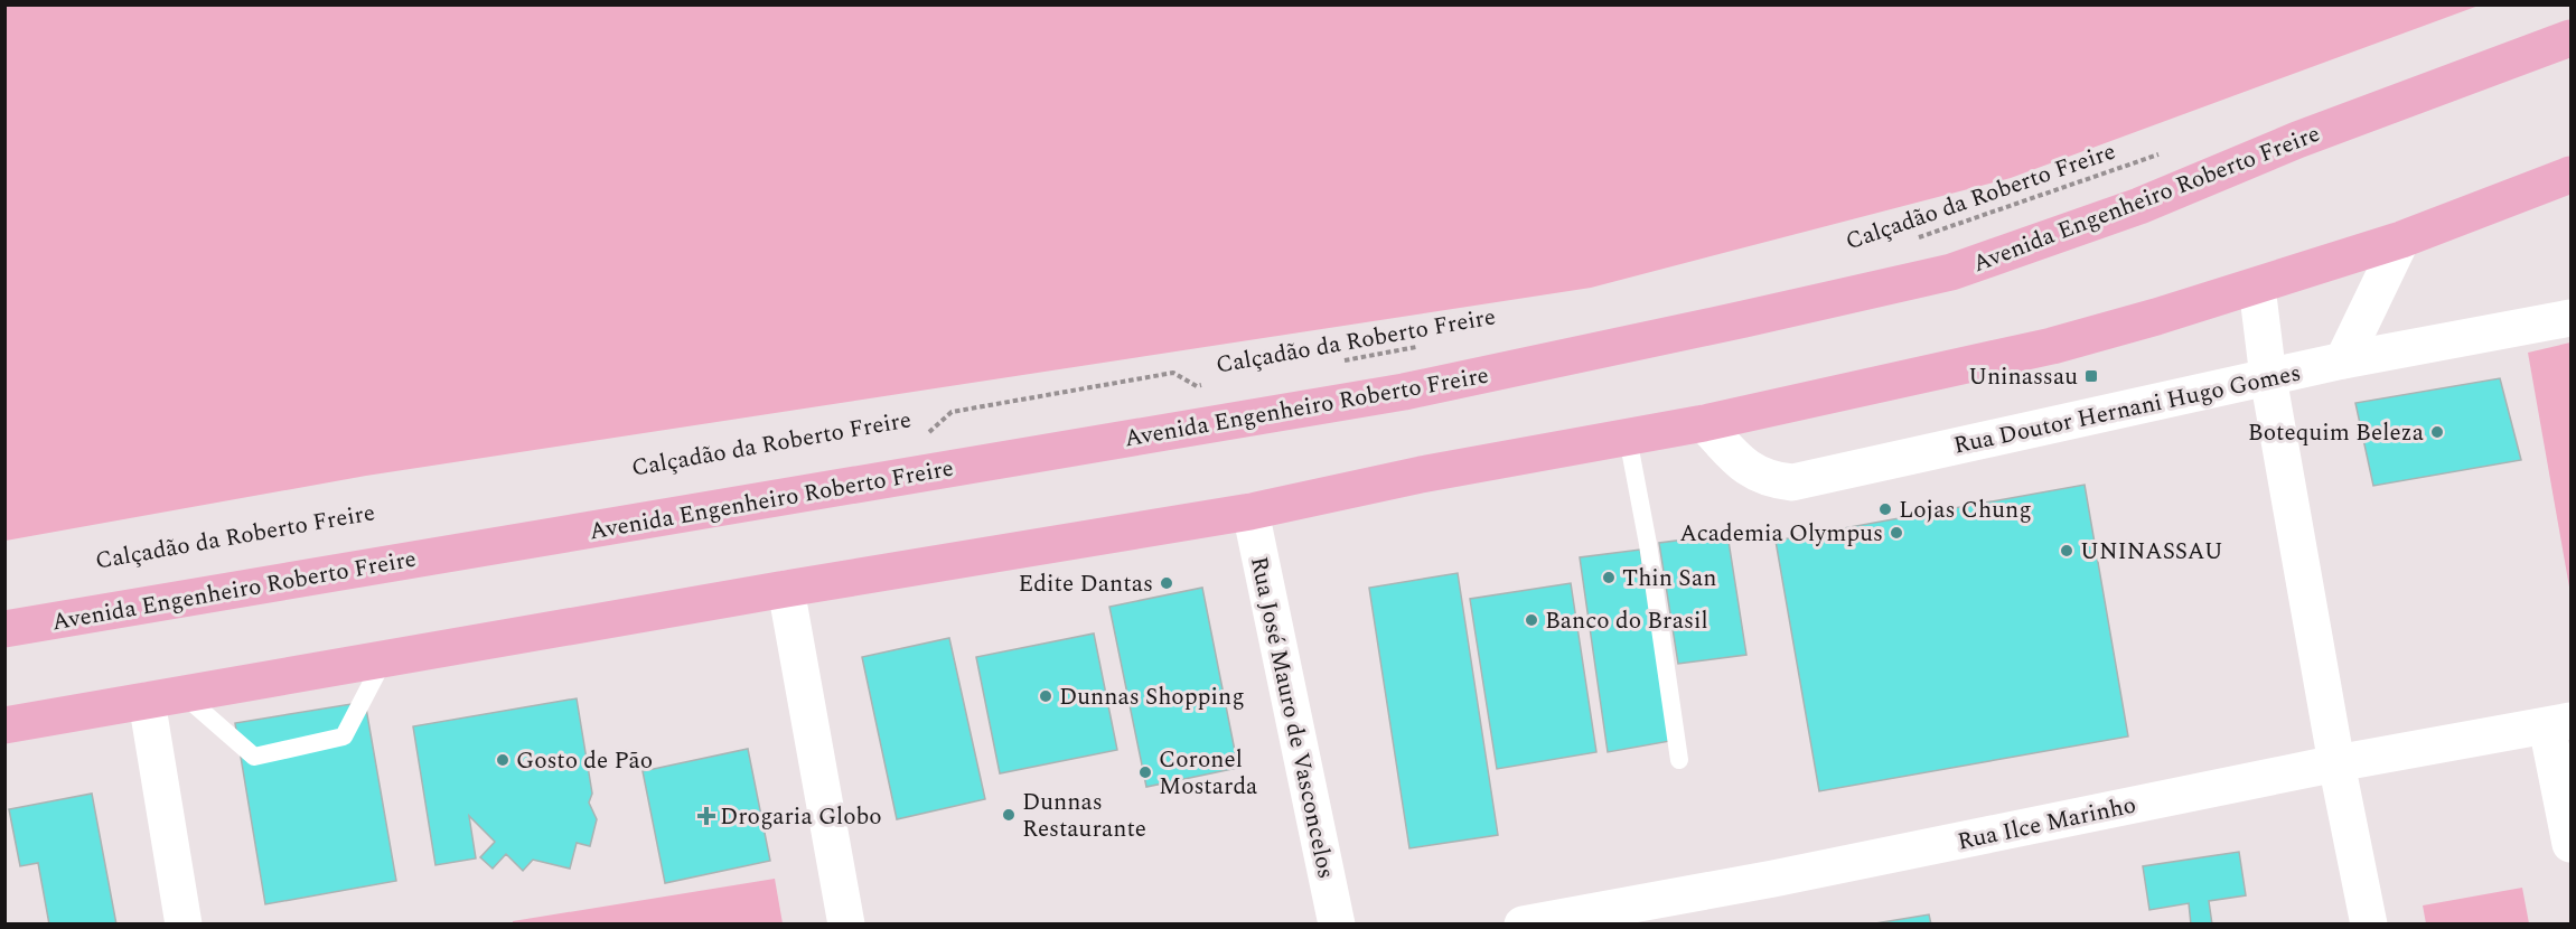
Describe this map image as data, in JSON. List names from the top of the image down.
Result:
{
  "streets": {
    "main road": ["Avenida Engenheiro Roberto Freire"],
    "street": ["Rua Doutor Hernani Hugo Gomes", "Rua José Mauro de Vasconcelos", "Rua Ilce Marinho"],
    "path": ["Calçadão da Roberto Freire"]
  },
  "places": {
    "transit": ["Uninassau"],
    "other": [
      "Botequim Beleza",
      "Lojas Chung",
      "Academia Olympus",
      "UNINASSAU",
      "Thin San",
      "Edite Dantas",
      "Banco do Brasil",
      "Dunnas Shopping",
      "Gosto de Pão",
      "Coronel Mostarda",
      "Dunnas Restaurante"
    ],
    "health": ["Drogaria Globo"]
  }
}
